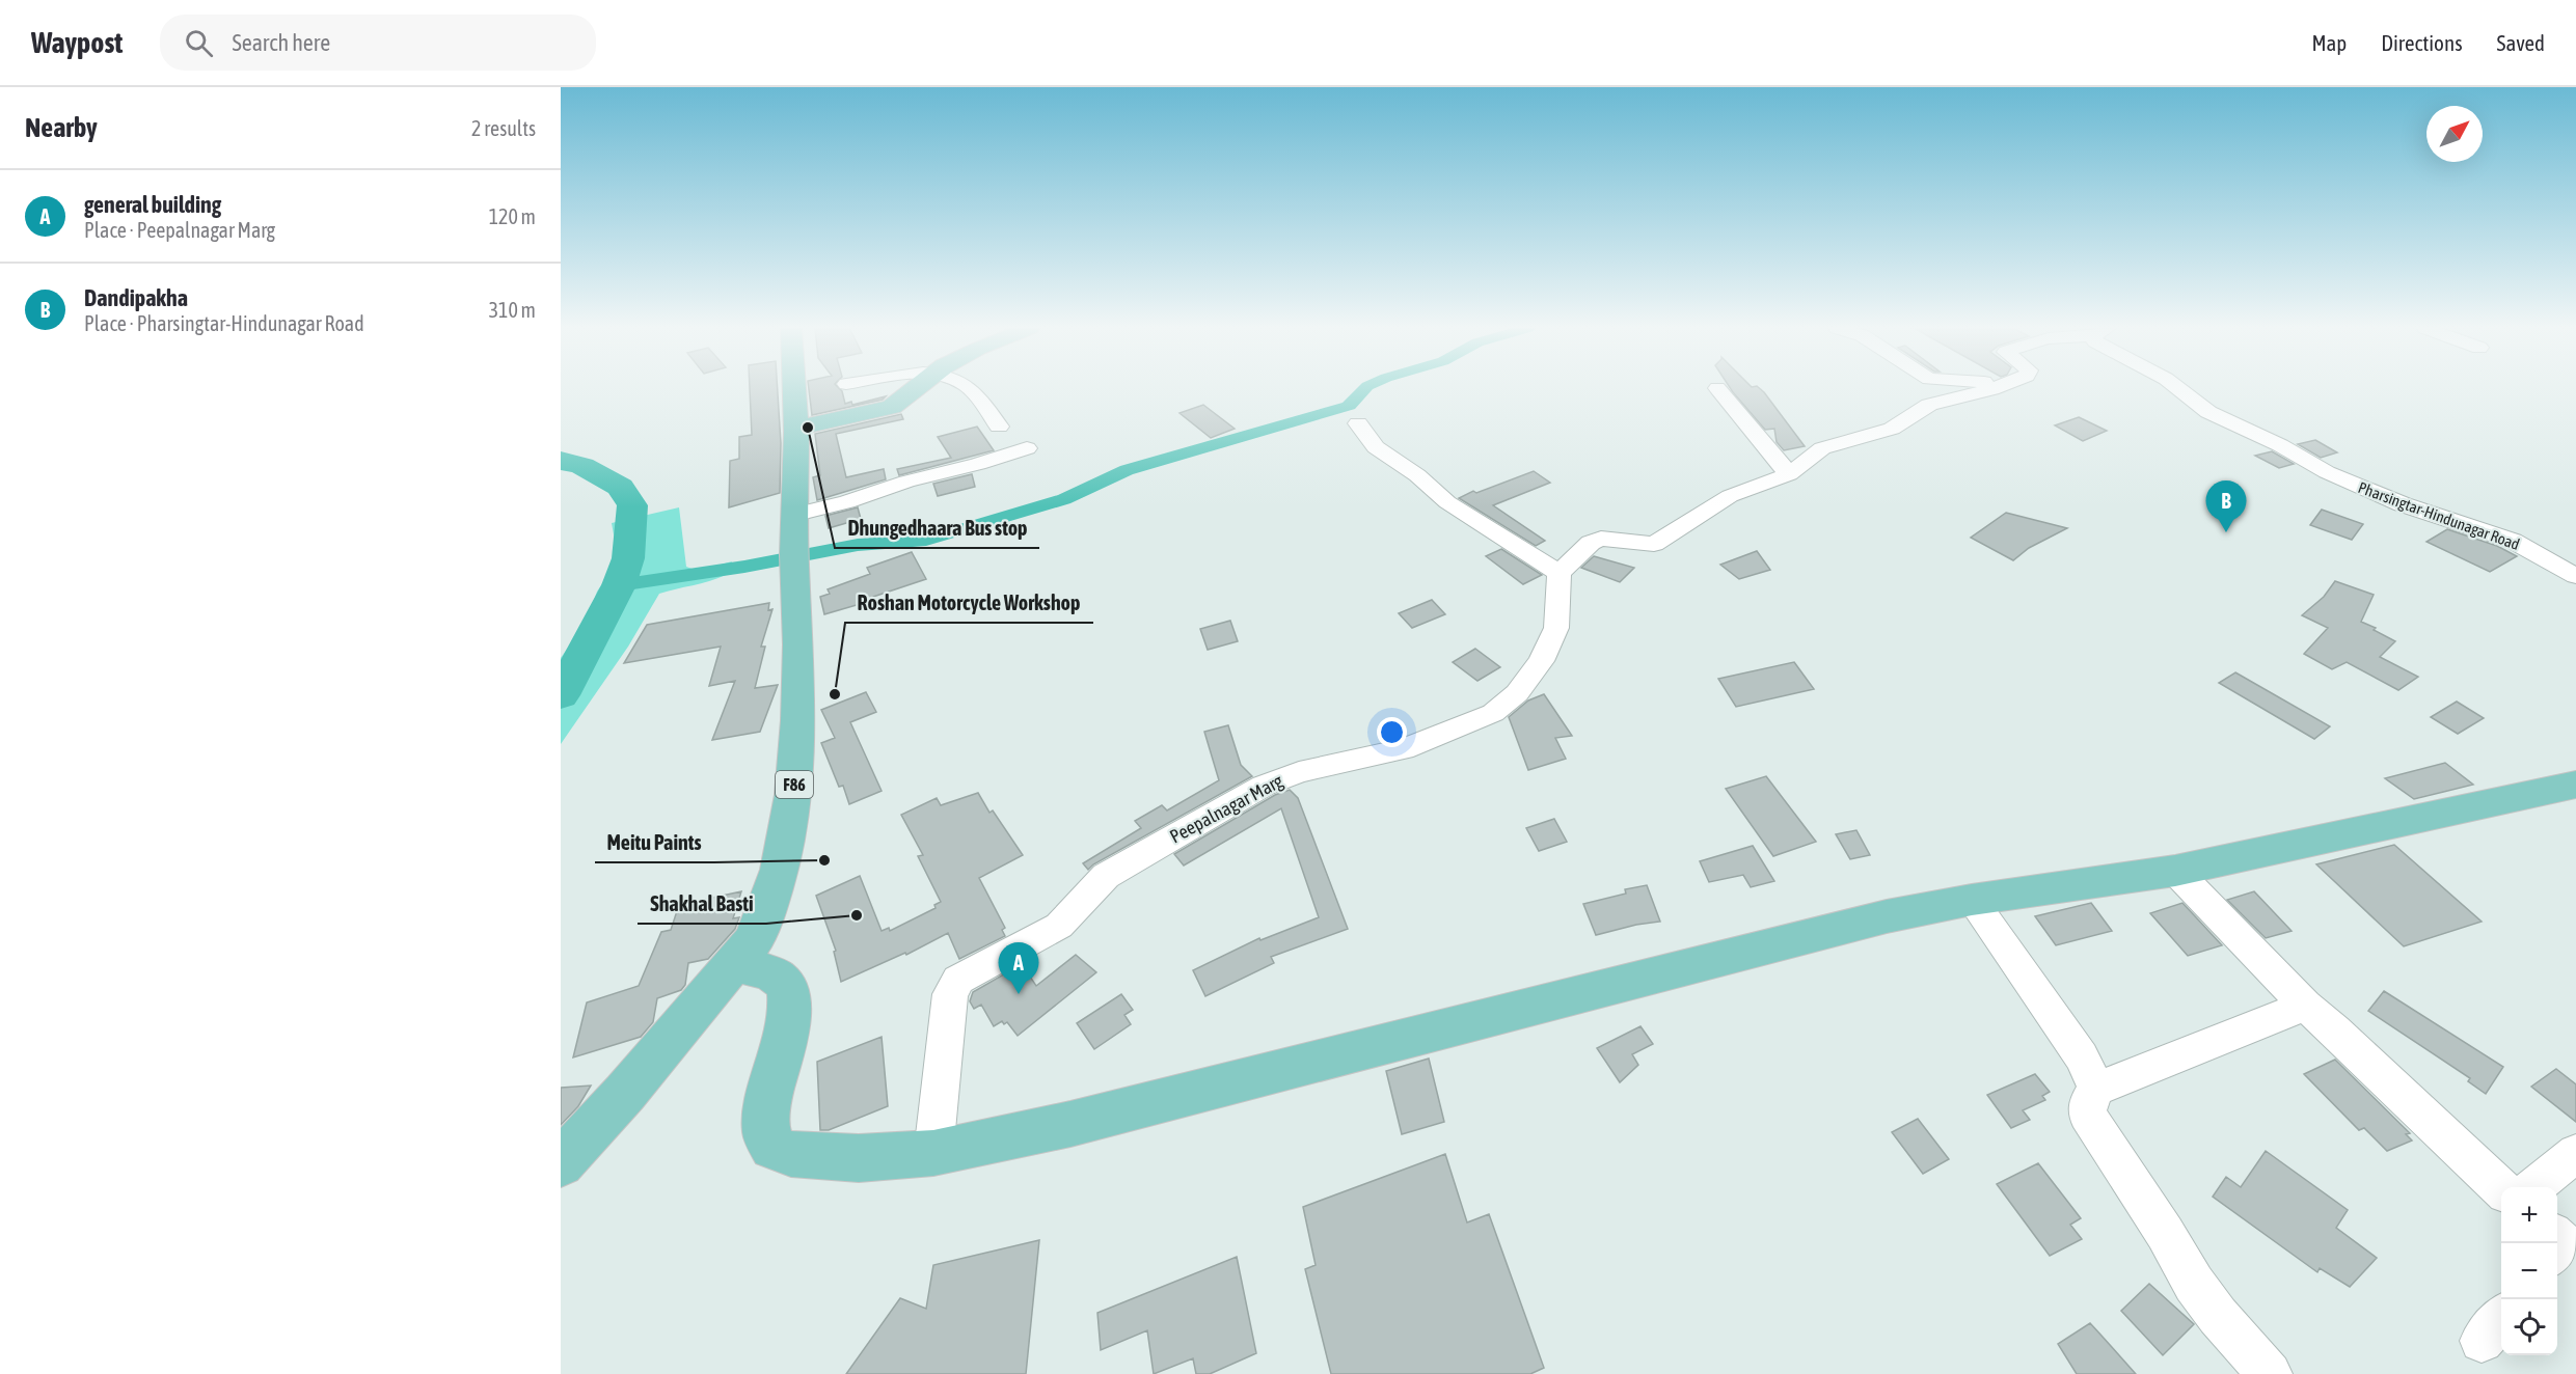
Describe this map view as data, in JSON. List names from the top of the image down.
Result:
{
  "streets": {
    "main road": ["F86"],
    "street": ["Pharsingtar-Hindunagar Road", "Peepalnagar Marg"]
  },
  "places": [
    "Dhungedhaara Bus stop",
    "Roshan Motorcycle Workshop",
    "Meitu Paints",
    "Shakhal Basti"
  ],
  "north": "top right",
  "page": {
    "header": "Waypost",
    "search": "Search here",
    "nav": ["Map", "Directions", "Saved"],
    "heading": ["Nearby", "2 results"],
    "list": [
      {
        "mark": "A",
        "name": "general building",
        "note": "Place · Peepalnagar Marg",
        "value": "120 m"
      },
      {
        "mark": "B",
        "name": "Dandipakha",
        "note": "Place · Pharsingtar-Hindunagar Road",
        "value": "310 m"
      }
    ],
    "pins": ["B", "A"],
    "map_buttons": ["+", "−"]
  }
}
